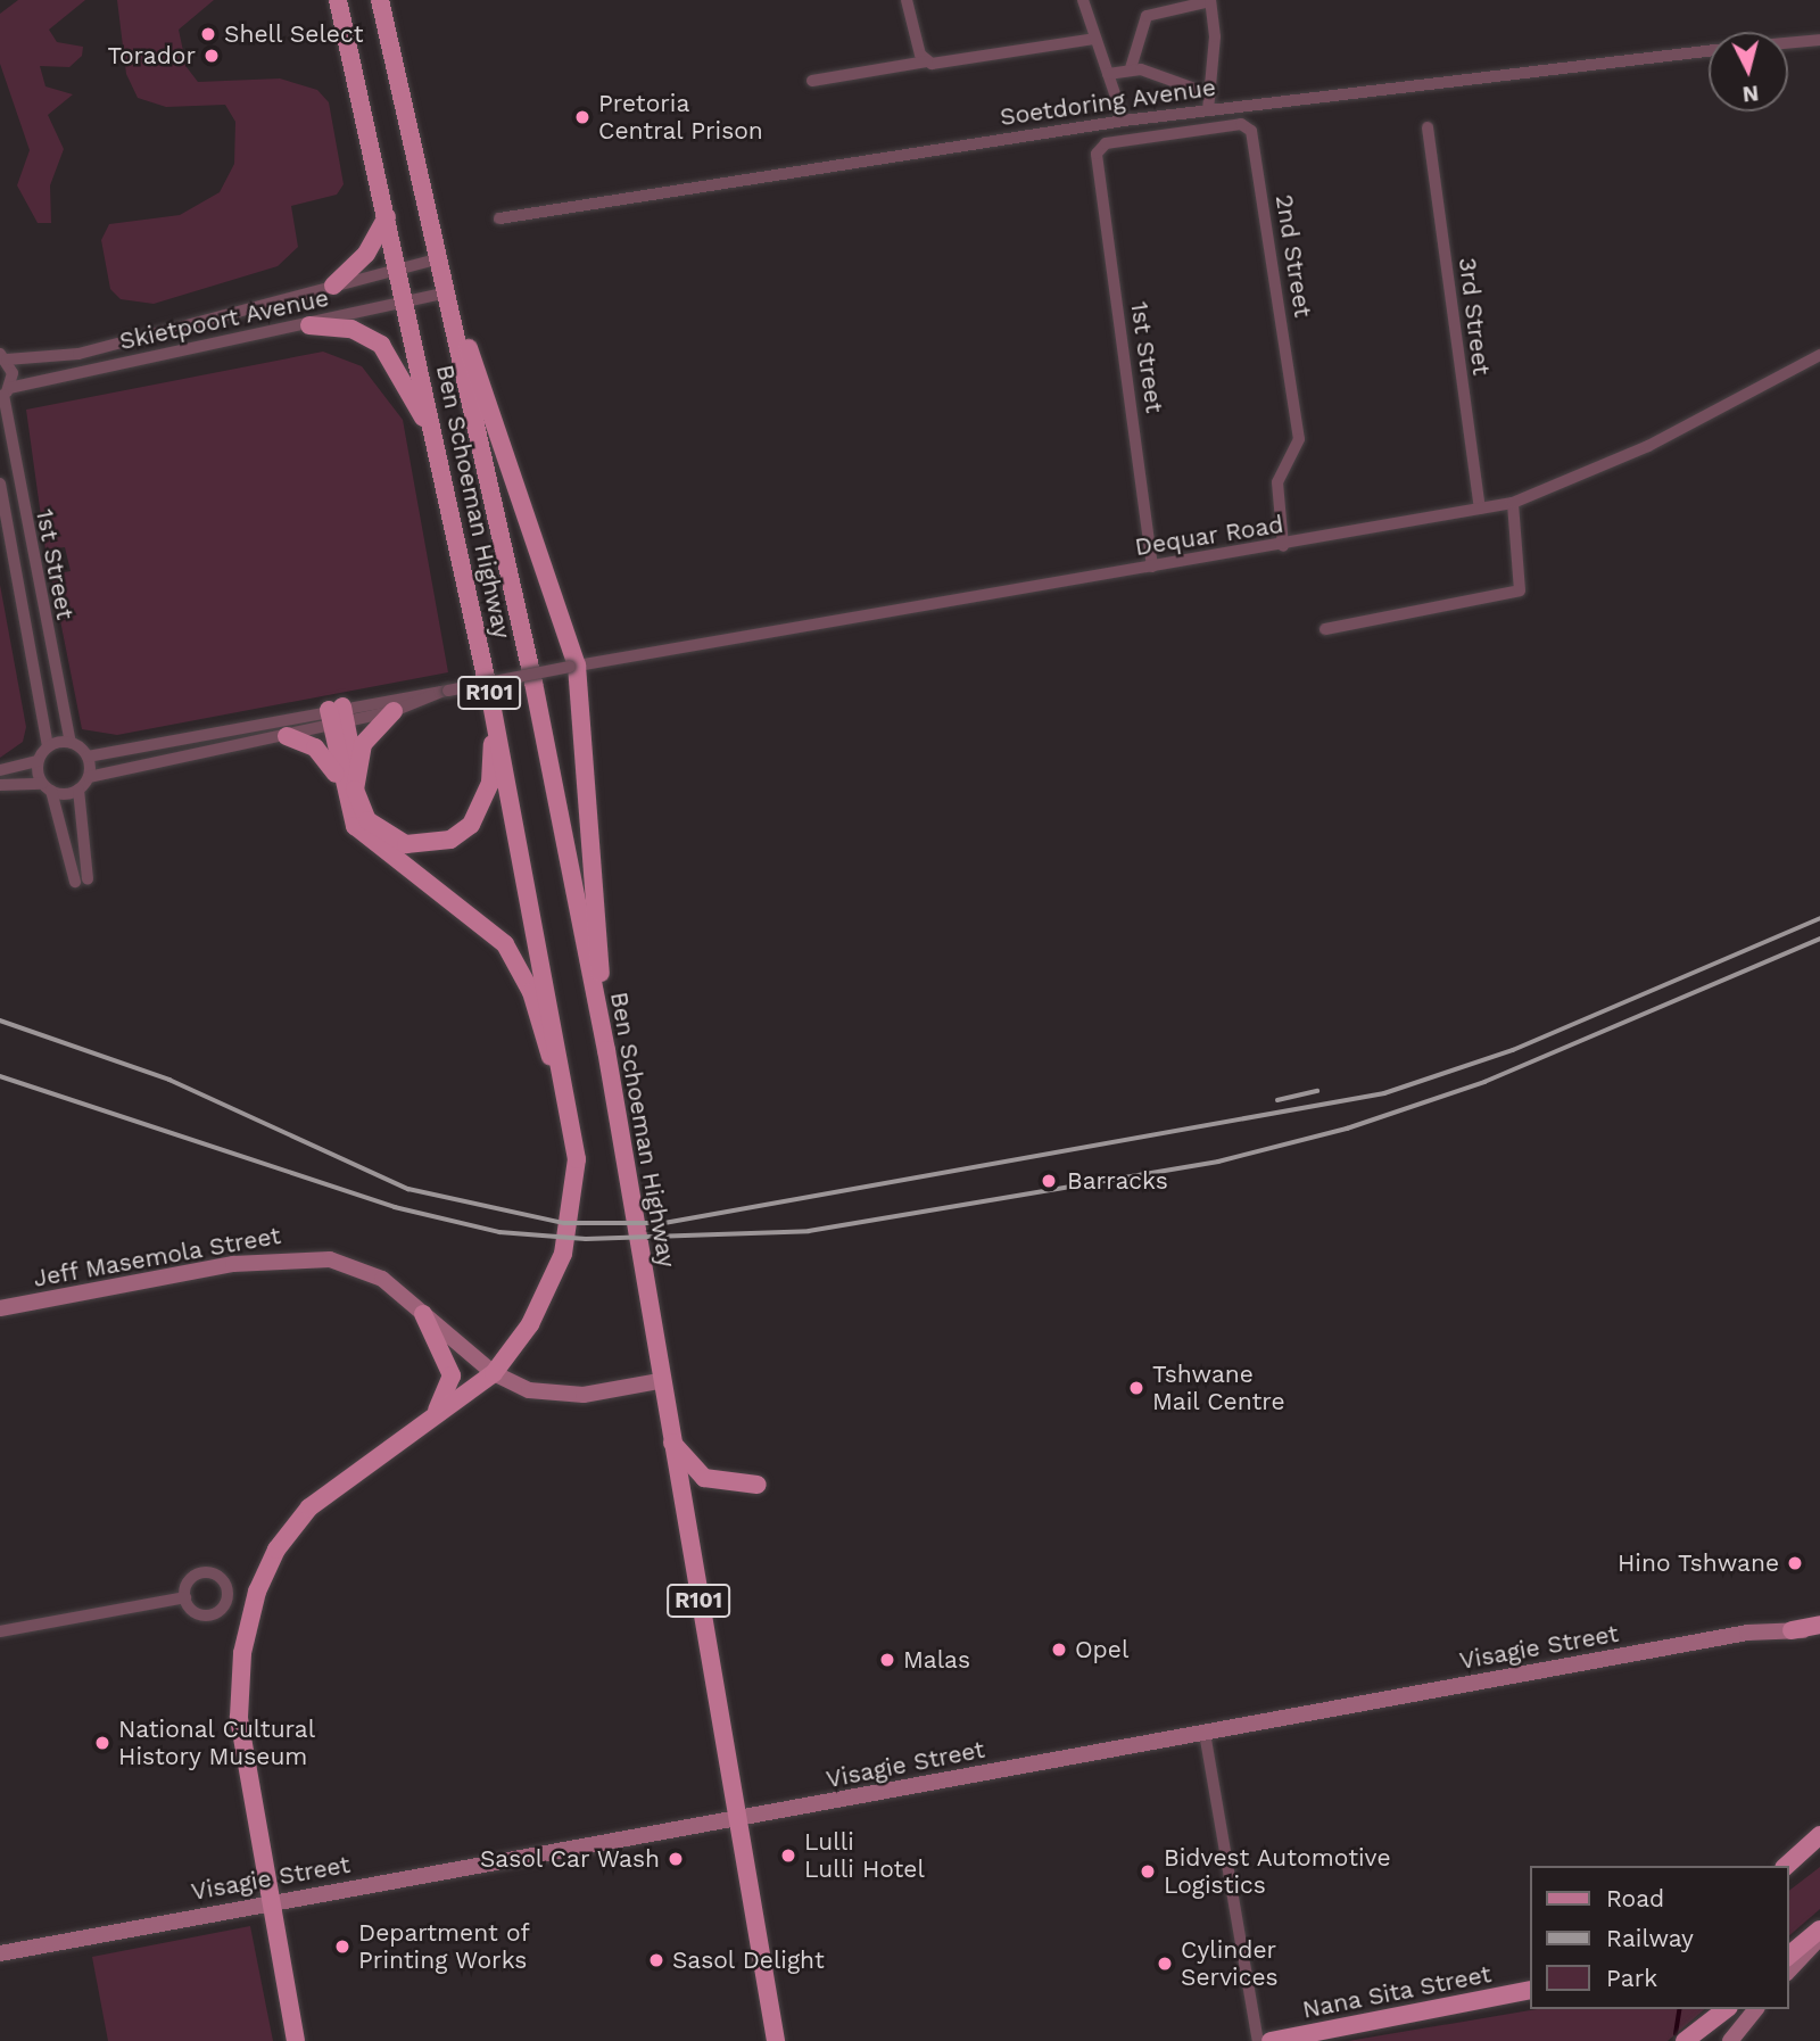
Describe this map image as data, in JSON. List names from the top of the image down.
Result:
{
  "streets": {
    "main road": ["Ben Schoeman Highway", "R101", "Nana Sita Street"],
    "street": [
      "Soetdoring Avenue",
      "2nd Street",
      "3rd Street",
      "Skietpoort Avenue",
      "1st Street",
      "Dequar Road",
      "Jeff Masemola Street",
      "Visagie Street"
    ]
  },
  "crossings": [
    ["2nd Street", "1st Street"],
    ["2nd Street", "Dequar Road"],
    ["3rd Street", "Dequar Road"],
    ["Skietpoort Avenue", "1st Street"],
    ["Skietpoort Avenue", "Ben Schoeman Highway"],
    ["1st Street", "Dequar Road"],
    ["Ben Schoeman Highway", "R101"],
    ["Ben Schoeman Highway", "Jeff Masemola Street"],
    ["R101", "Jeff Masemola Street"],
    ["R101", "Visagie Street"]
  ],
  "places": [
    "Shell Select",
    "Torador",
    "Pretoria Central Prison",
    "Barracks",
    "Tshwane Mail Centre",
    "Hino Tshwane",
    "Opel",
    "Malas",
    "National Cultural History Museum",
    "Lulli Lulli Hotel",
    "Sasol Car Wash",
    "Bidvest Automotive Logistics",
    "Department of Printing Works",
    "Sasol Delight",
    "Cylinder Services"
  ],
  "legend": ["Road", "Railway", "Park"],
  "north": "bottom"
}
